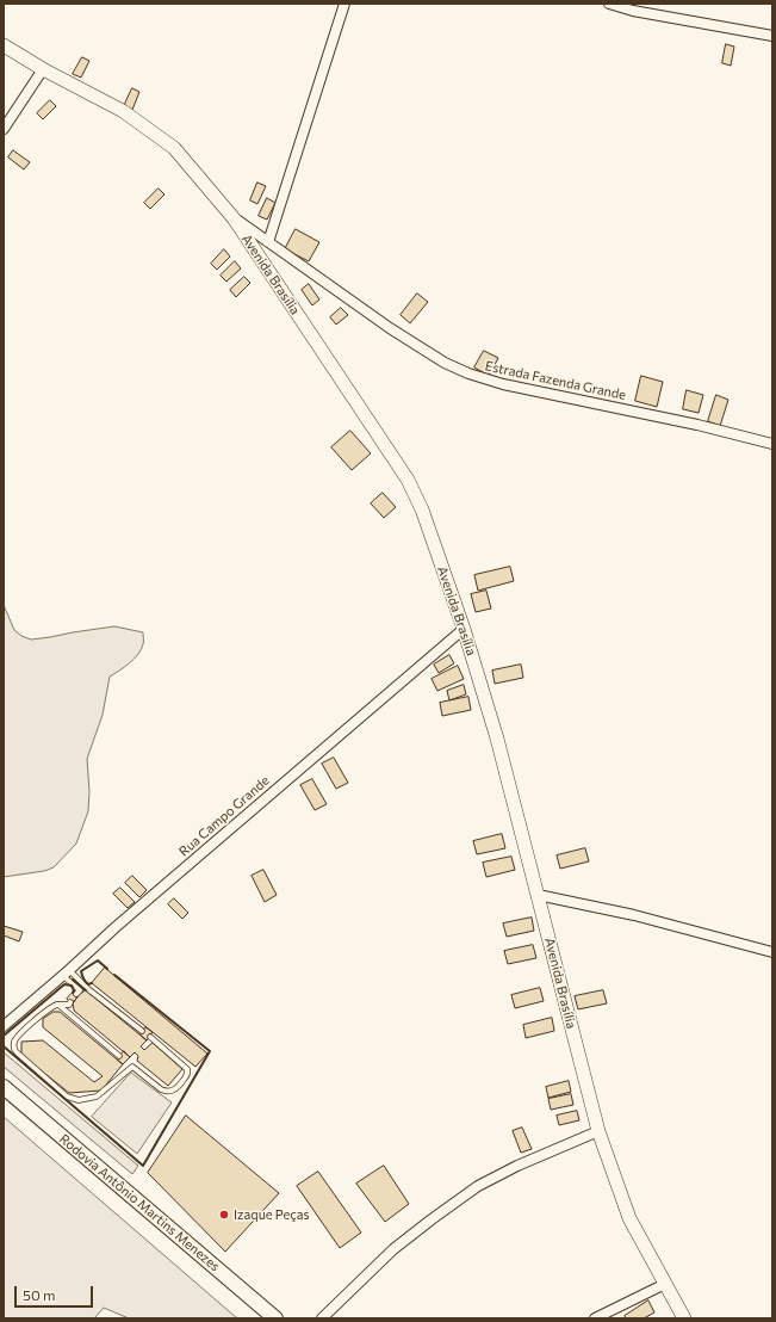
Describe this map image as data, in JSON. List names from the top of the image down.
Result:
{
  "streets": {
    "main road": ["Avenida Brasília", "Rodovia Antônio Martins Menezes"],
    "street": ["Estrada Fazenda Grande", "Rua Campo Grande"]
  },
  "crossings": [
    ["Avenida Brasília", "Estrada Fazenda Grande"],
    ["Avenida Brasília", "Rua Campo Grande"]
  ],
  "places": ["Izaque Peças"],
  "scale_bar": "50 m"
}
